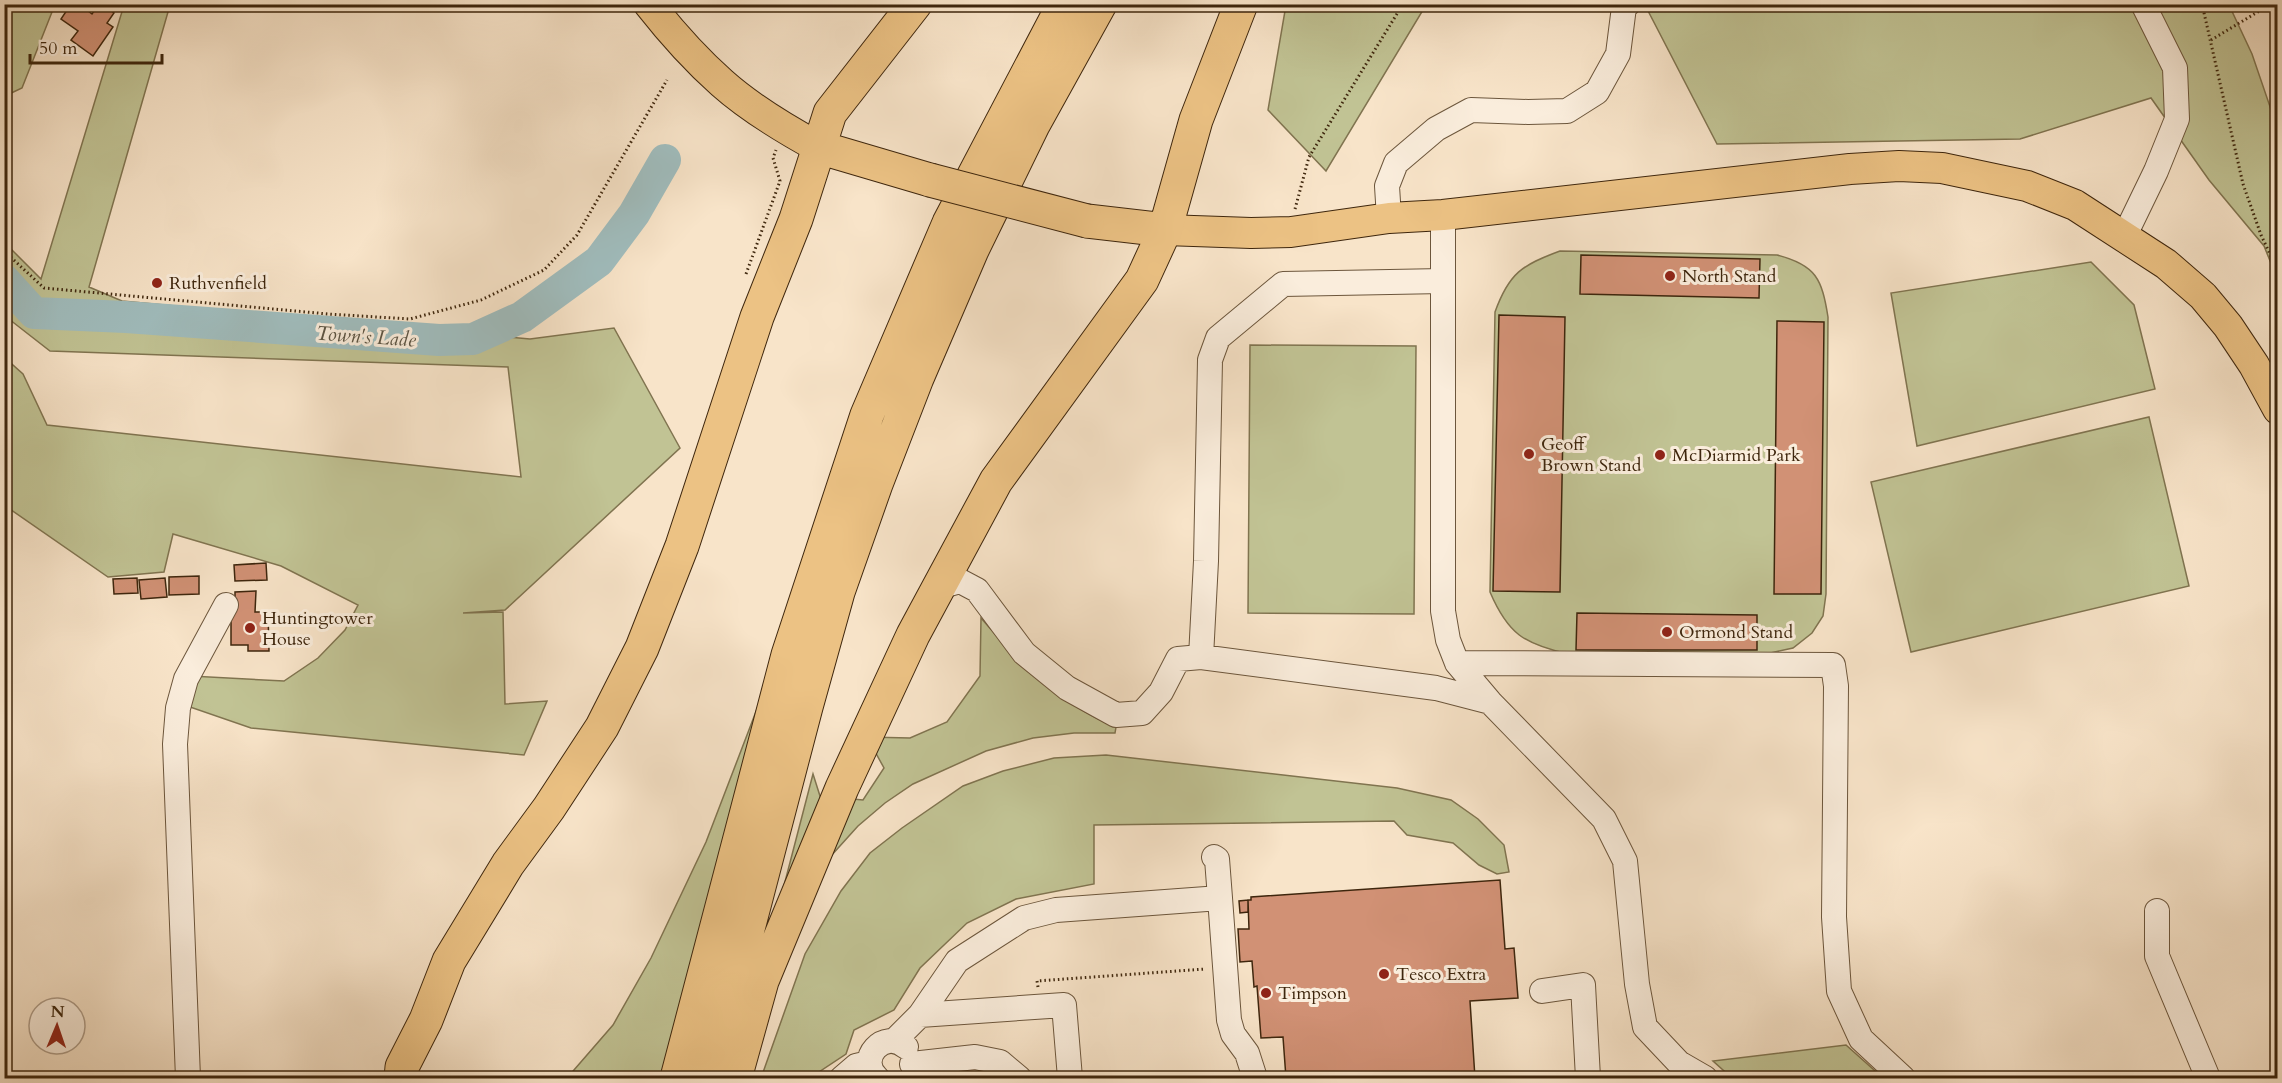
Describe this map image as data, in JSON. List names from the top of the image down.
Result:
{
  "water": ["Town's Lade"],
  "places": [
    "North Stand",
    "Ruthvenfield",
    "Geoff Brown Stand",
    "McDiarmid Park",
    "Huntingtower House",
    "Ormond Stand",
    "Tesco Extra",
    "Timpson"
  ],
  "scale_bar": "50 m",
  "north": "top"
}
